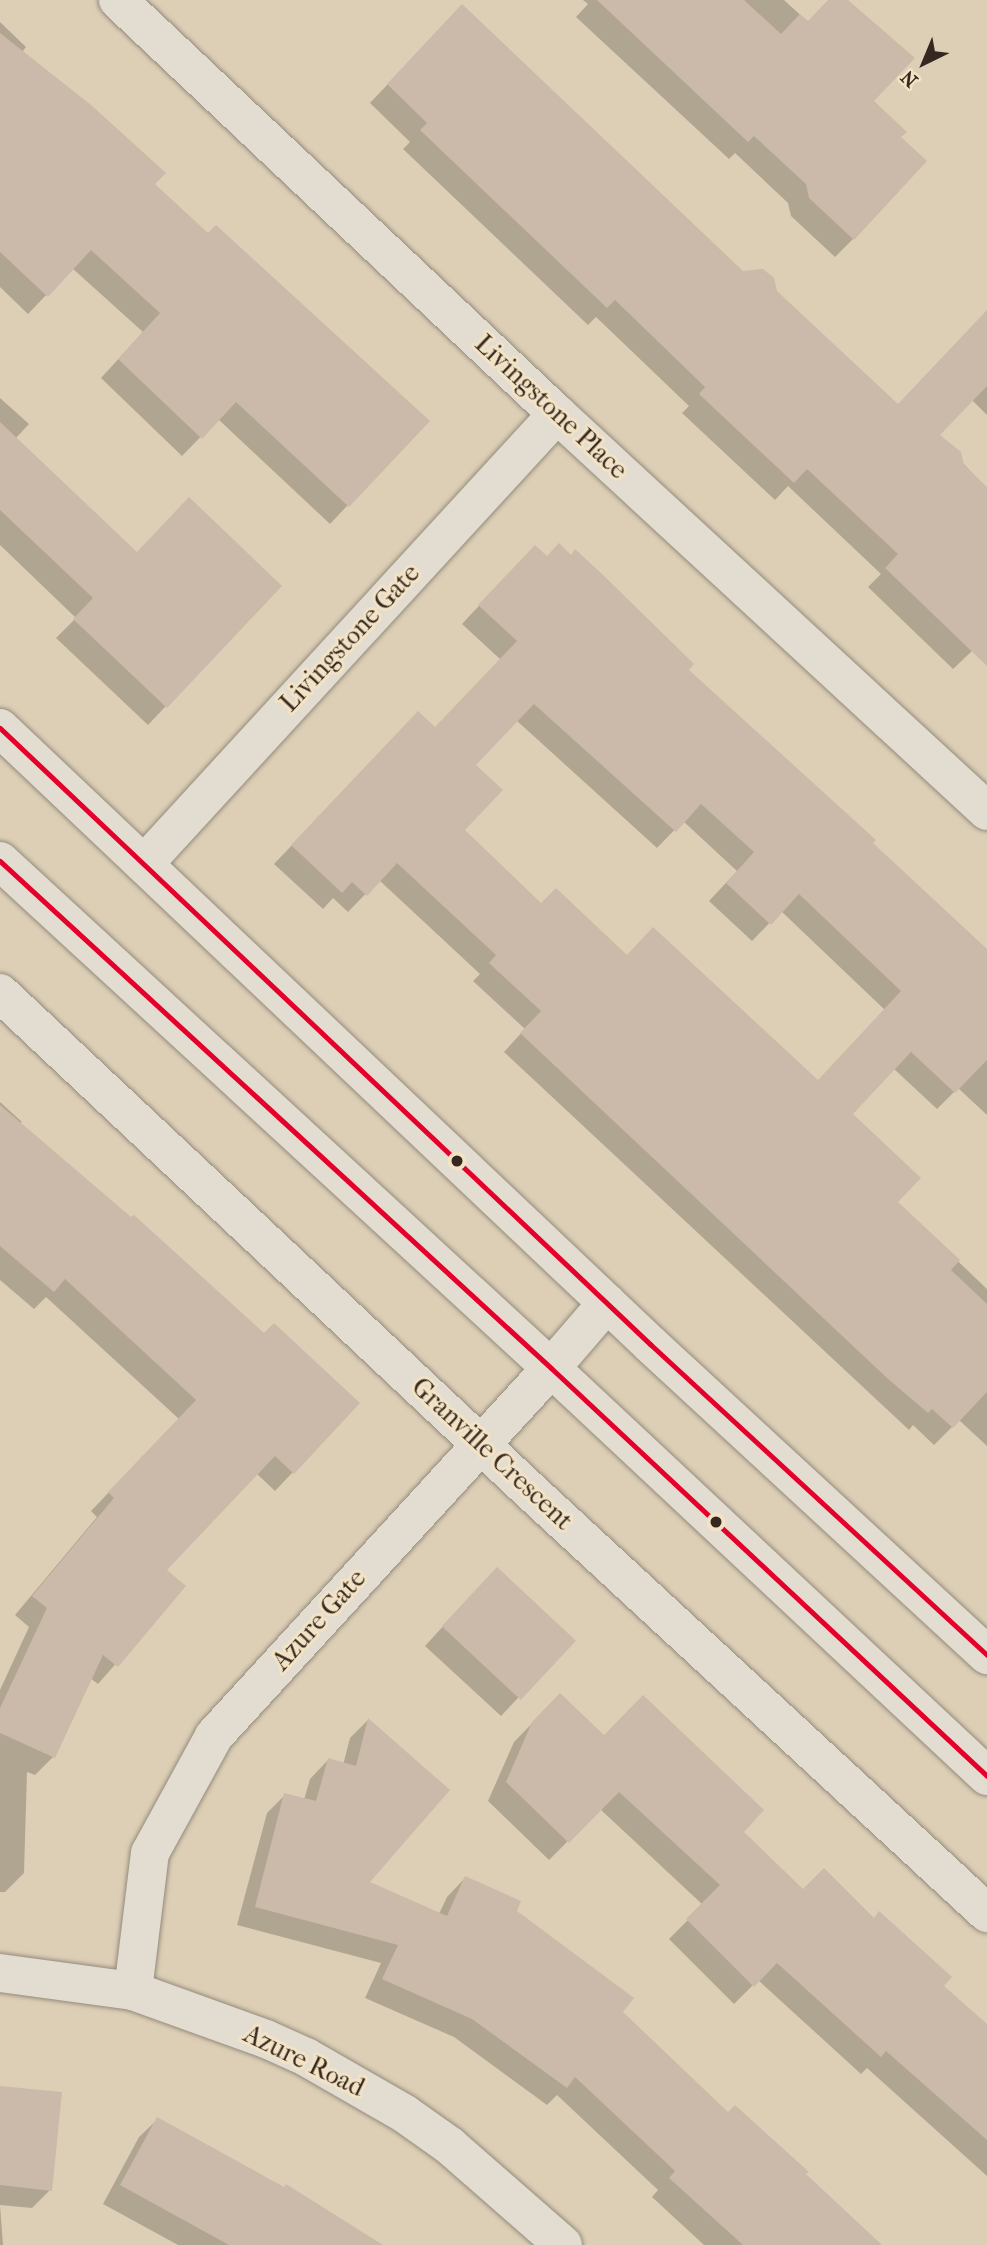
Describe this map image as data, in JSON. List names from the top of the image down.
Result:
{
  "streets": {
    "street": [
      "Livingstone Place",
      "Livingstone Gate",
      "Granville Crescent",
      "Azure Gate",
      "Azure Road"
    ]
  },
  "crossings": [
    ["Livingstone Place", "Livingstone Gate"],
    ["Granville Crescent", "Azure Gate"],
    ["Azure Gate", "Azure Road"]
  ],
  "north": "bottom left"
}
